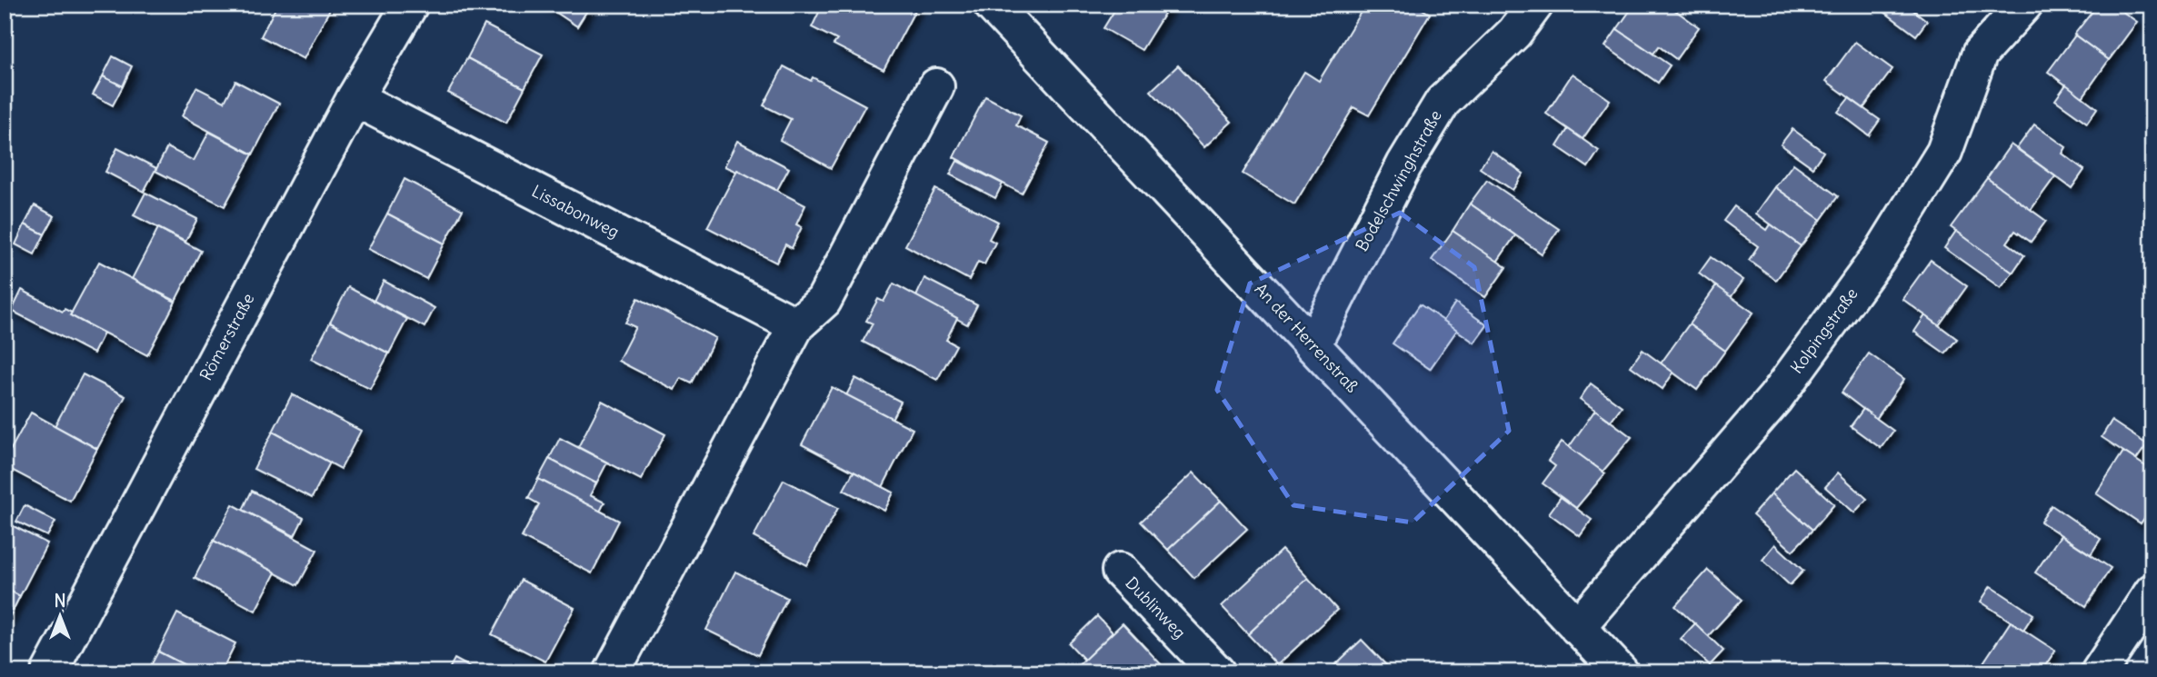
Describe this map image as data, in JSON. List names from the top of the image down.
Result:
{
  "streets": {
    "street": [
      "Bodelschwinghstraße",
      "Lissabonweg",
      "Kolpingstraße",
      "Römerstraße",
      "An der Herrenstraß",
      "Dublinweg"
    ]
  },
  "crossings": [
    ["Bodelschwinghstraße", "An der Herrenstraß"],
    ["Lissabonweg", "Römerstraße"],
    ["Kolpingstraße", "An der Herrenstraß"]
  ],
  "north": "top"
}
